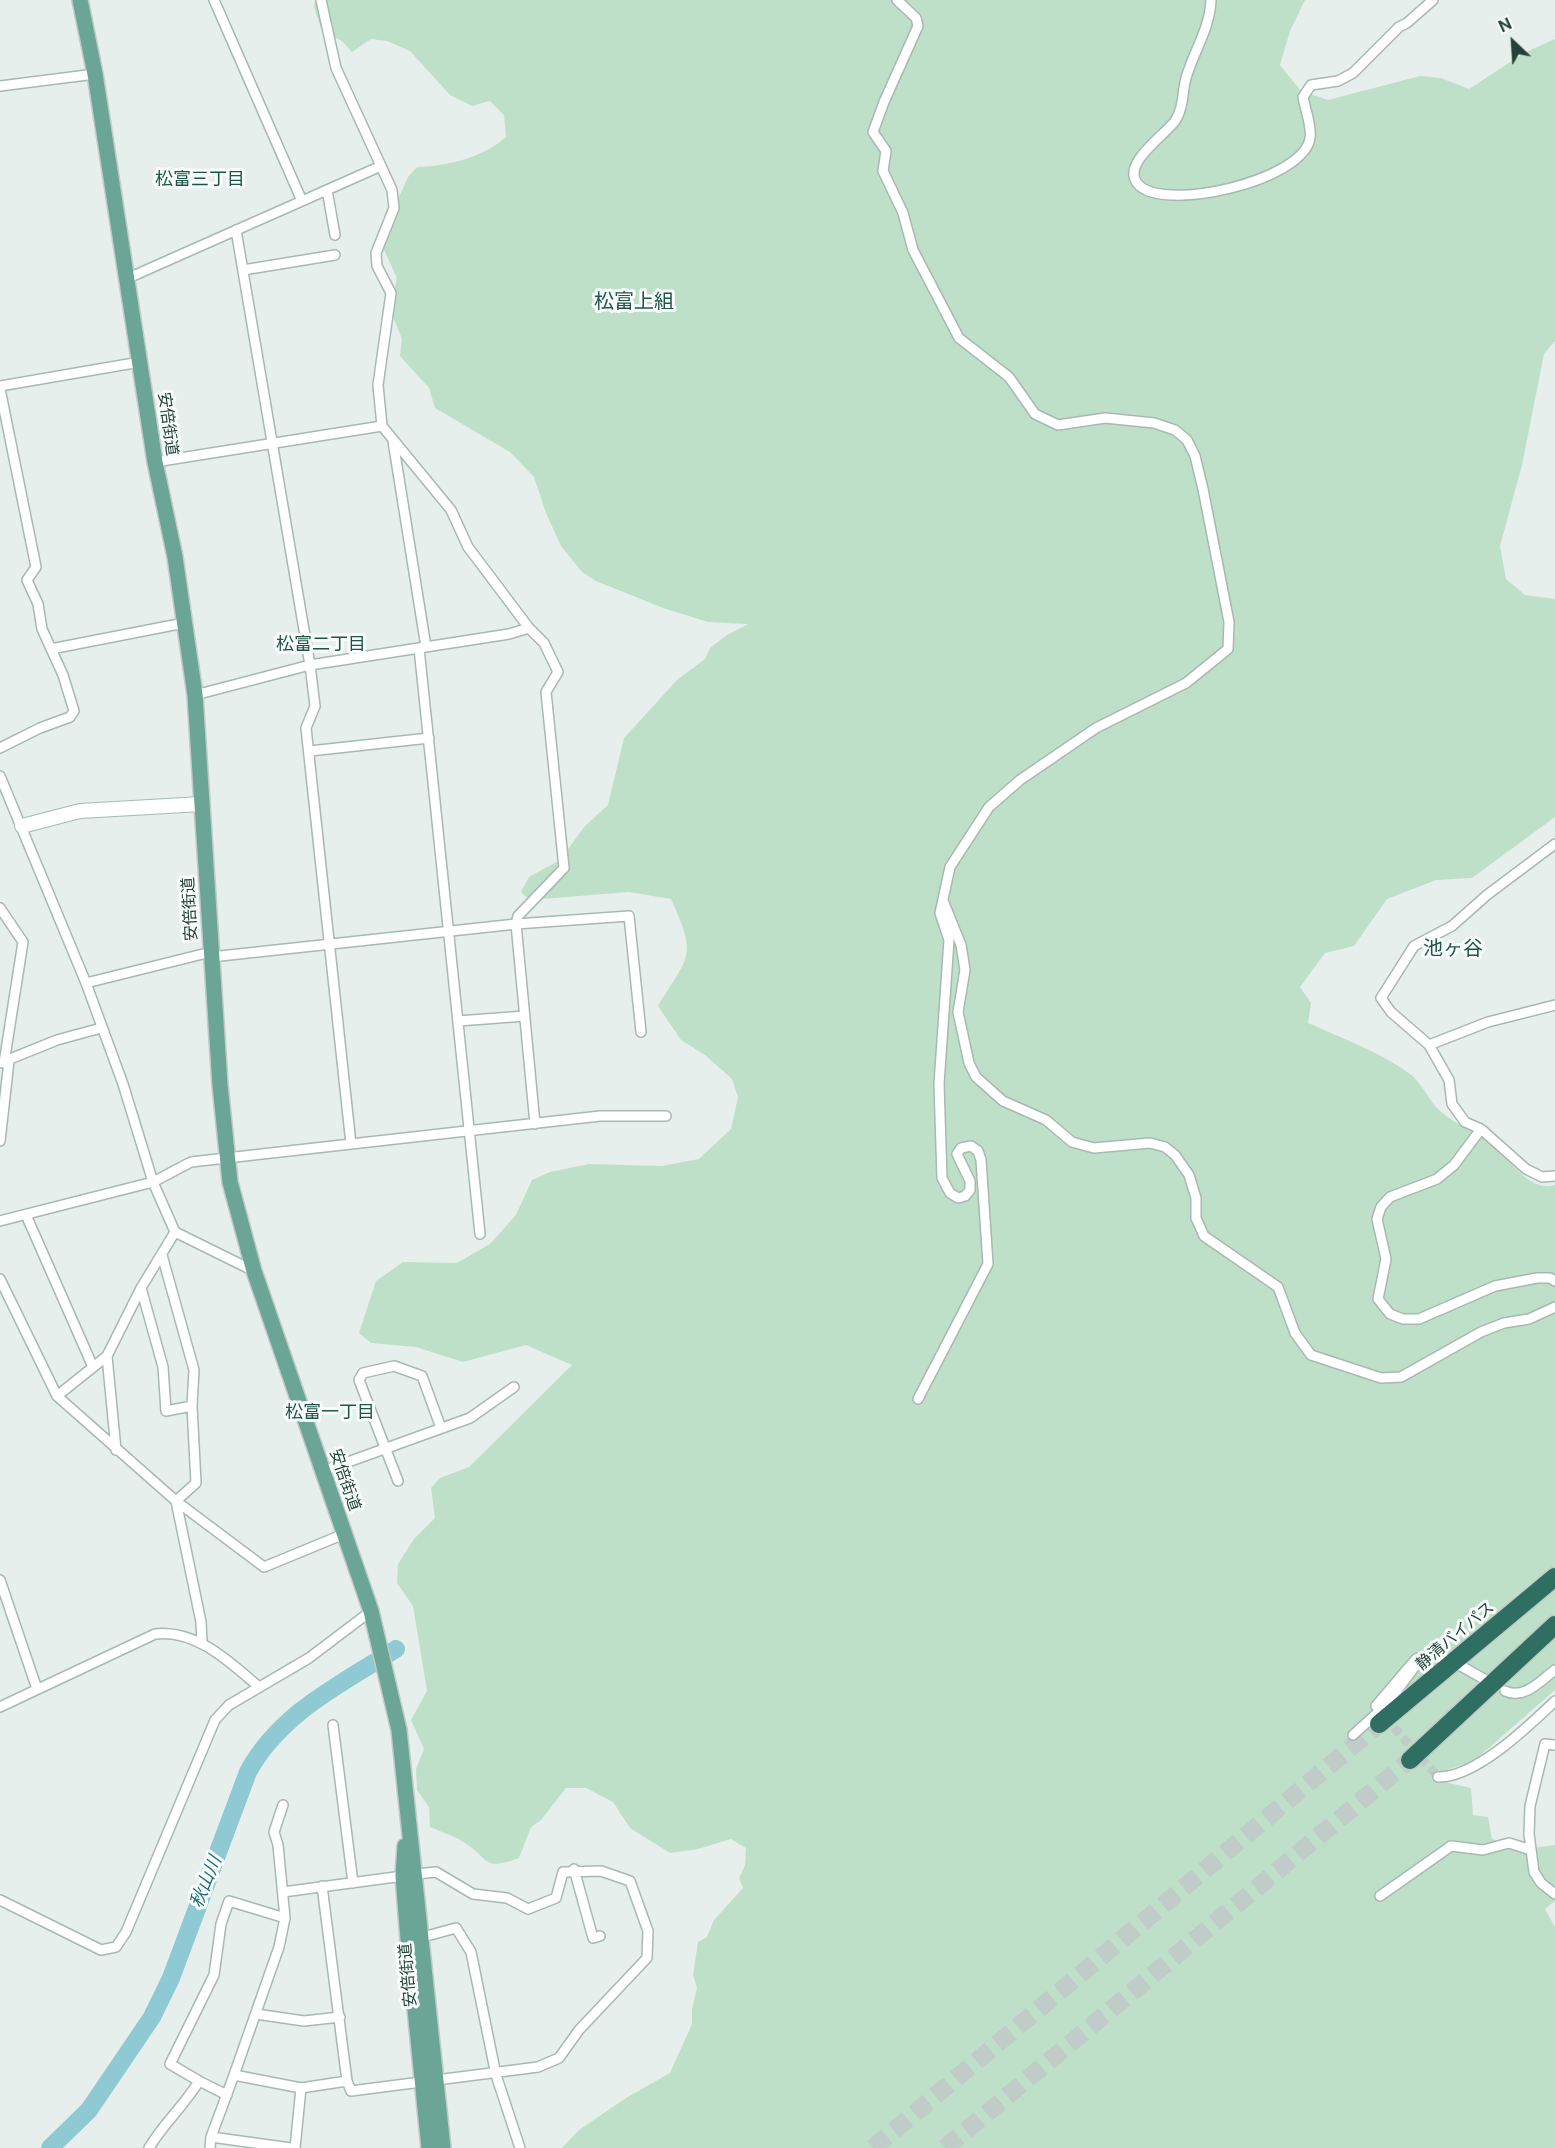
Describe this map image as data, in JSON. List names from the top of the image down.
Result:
{
  "streets": {
    "highway": ["静清バイパス"],
    "main road": ["安倍街道"]
  },
  "districts": [
    "松富三丁目",
    "松富上組",
    "松富二丁目",
    "池ヶ谷",
    "松富一丁目"
  ],
  "water": ["秋山川"],
  "north": "top left"
}
